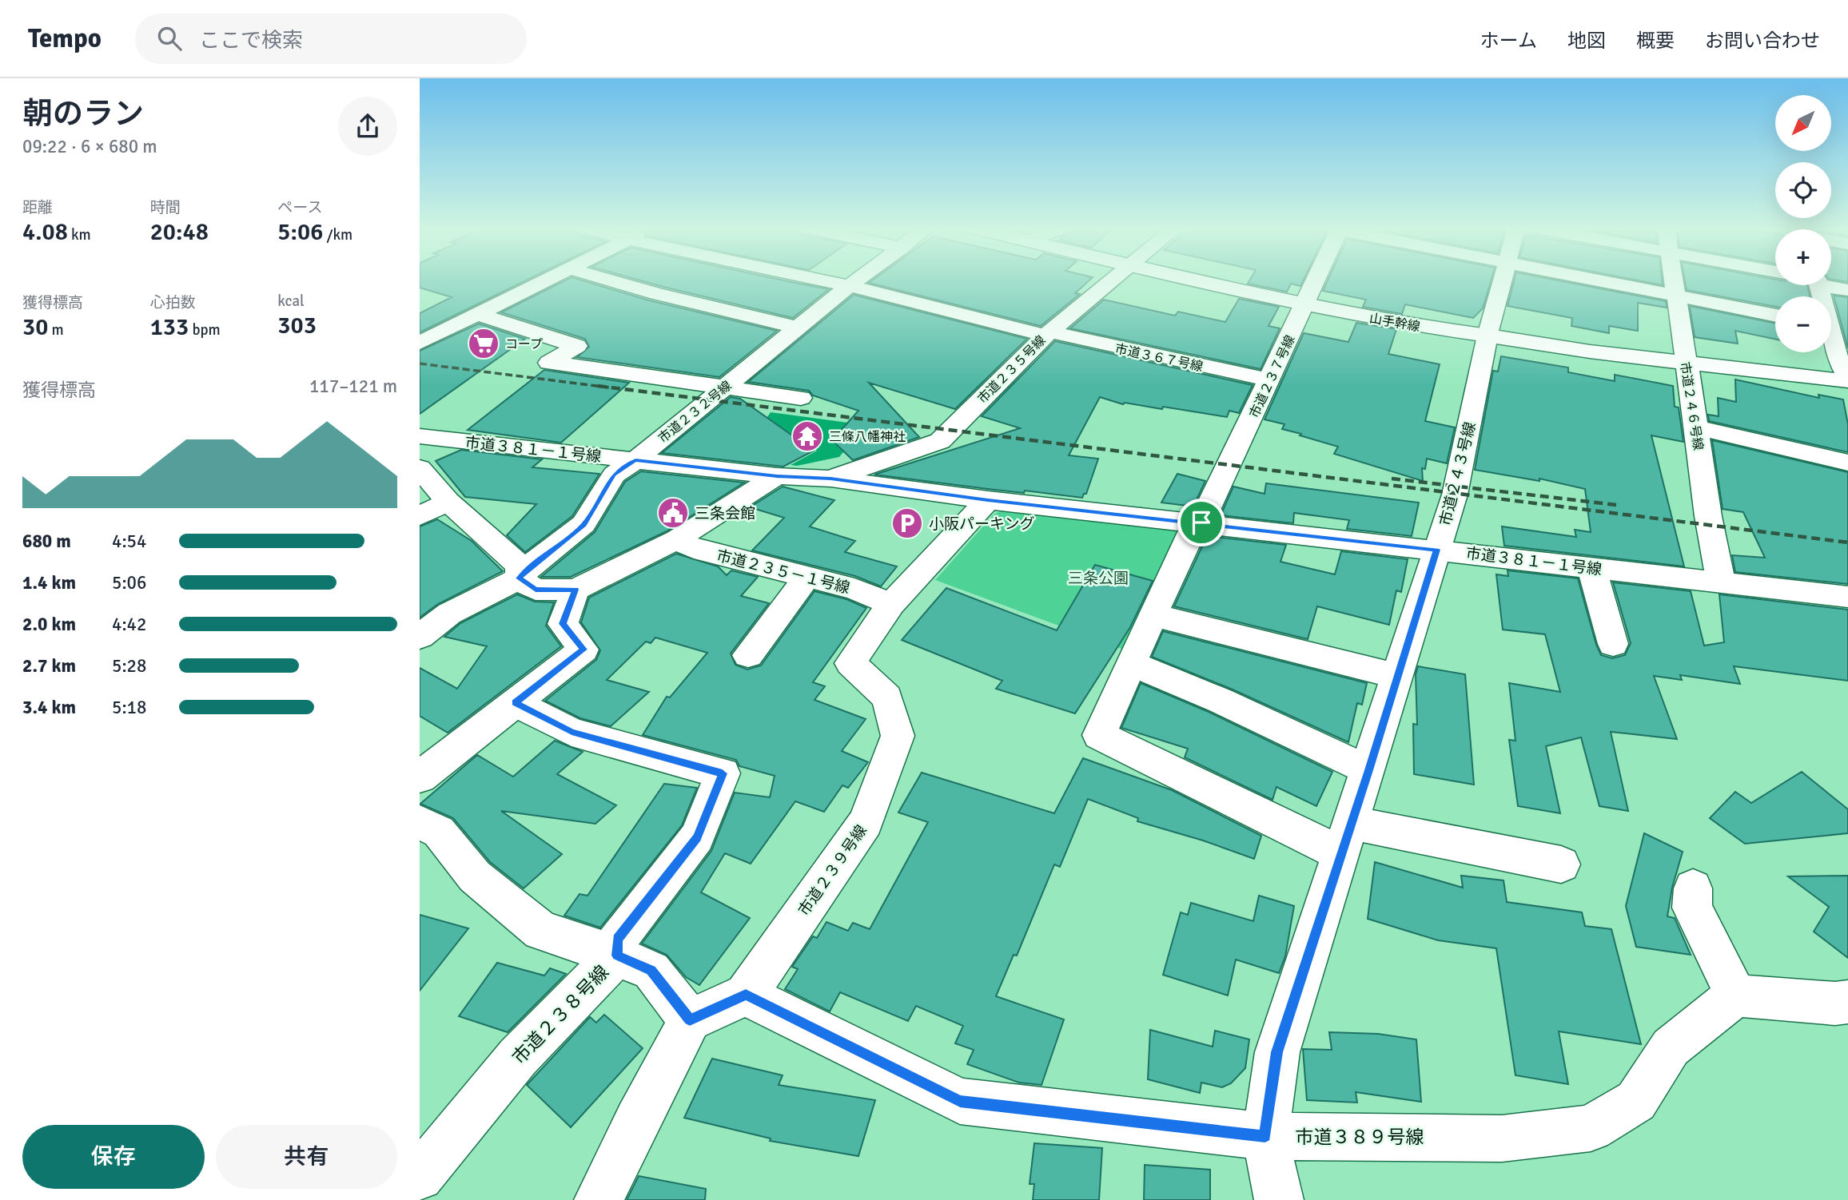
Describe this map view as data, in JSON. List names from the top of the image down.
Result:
{
  "streets": {
    "street": [
      "山手幹線",
      "市道３６７号線",
      "市道２３５号線",
      "市道２３７号線",
      "市道２４６号線",
      "市道２３２号線",
      "市道３８１－１号線",
      "市道２４３号線",
      "市道２３５－１号線",
      "市道２３９号線",
      "市道２３８号線",
      "市道３８９号線"
    ]
  },
  "crossings": [
    ["山手幹線", "市道２３７号線"],
    ["山手幹線", "市道２４６号線"],
    ["山手幹線", "市道２４３号線"],
    ["市道３６７号線", "市道２３５号線"],
    ["市道３６７号線", "市道２３７号線"],
    ["市道３６７号線", "市道２３２号線"],
    ["市道２３５号線", "市道３８１－１号線"],
    ["市道２３７号線", "市道３８１－１号線"],
    ["市道２３７号線", "市道２４３号線"],
    ["市道２４６号線", "市道３８１－１号線"],
    ["市道２３２号線", "市道３８１－１号線"],
    ["市道３８１－１号線", "市道２４３号線"],
    ["市道３８１－１号線", "市道２３９号線"],
    ["市道２４３号線", "市道３８９号線"],
    ["市道２３５－１号線", "市道２３９号線"],
    ["市道２３９号線", "市道３８９号線"]
  ],
  "parks": ["三条公園"],
  "places": {
    "supermarket": ["コープ"],
    "temple": ["三條八幡神社"],
    "public building": ["三条会館"],
    "parking": ["小阪パーキング"]
  },
  "north": "bottom left",
  "page": {
    "header": "Tempo",
    "search": "ここで検索",
    "nav": [
      "ホーム",
      "地図",
      "概要",
      "お問い合わせ"
    ],
    "heading": ["朝のラン", "09:22 · 6 × 680 m"],
    "map_buttons": ["+", "−"],
    "stats": [
      ["距離", "4.08 km"],
      ["時間", "20:48"],
      ["ペース", "5:06 /km"],
      ["獲得標高", "30 m"],
      ["心拍数", "133 bpm"],
      ["kcal", "303"]
    ],
    "chart": ["獲得標高", "117–121 m"],
    "list": [
      {
        "name": "680 m",
        "note": "4:54"
      },
      {
        "name": "1.4 km",
        "note": "5:06"
      },
      {
        "name": "2.0 km",
        "note": "4:42"
      },
      {
        "name": "2.7 km",
        "note": "5:28"
      },
      {
        "name": "3.4 km",
        "note": "5:18"
      }
    ],
    "buttons": ["保存", "共有"]
  }
}
